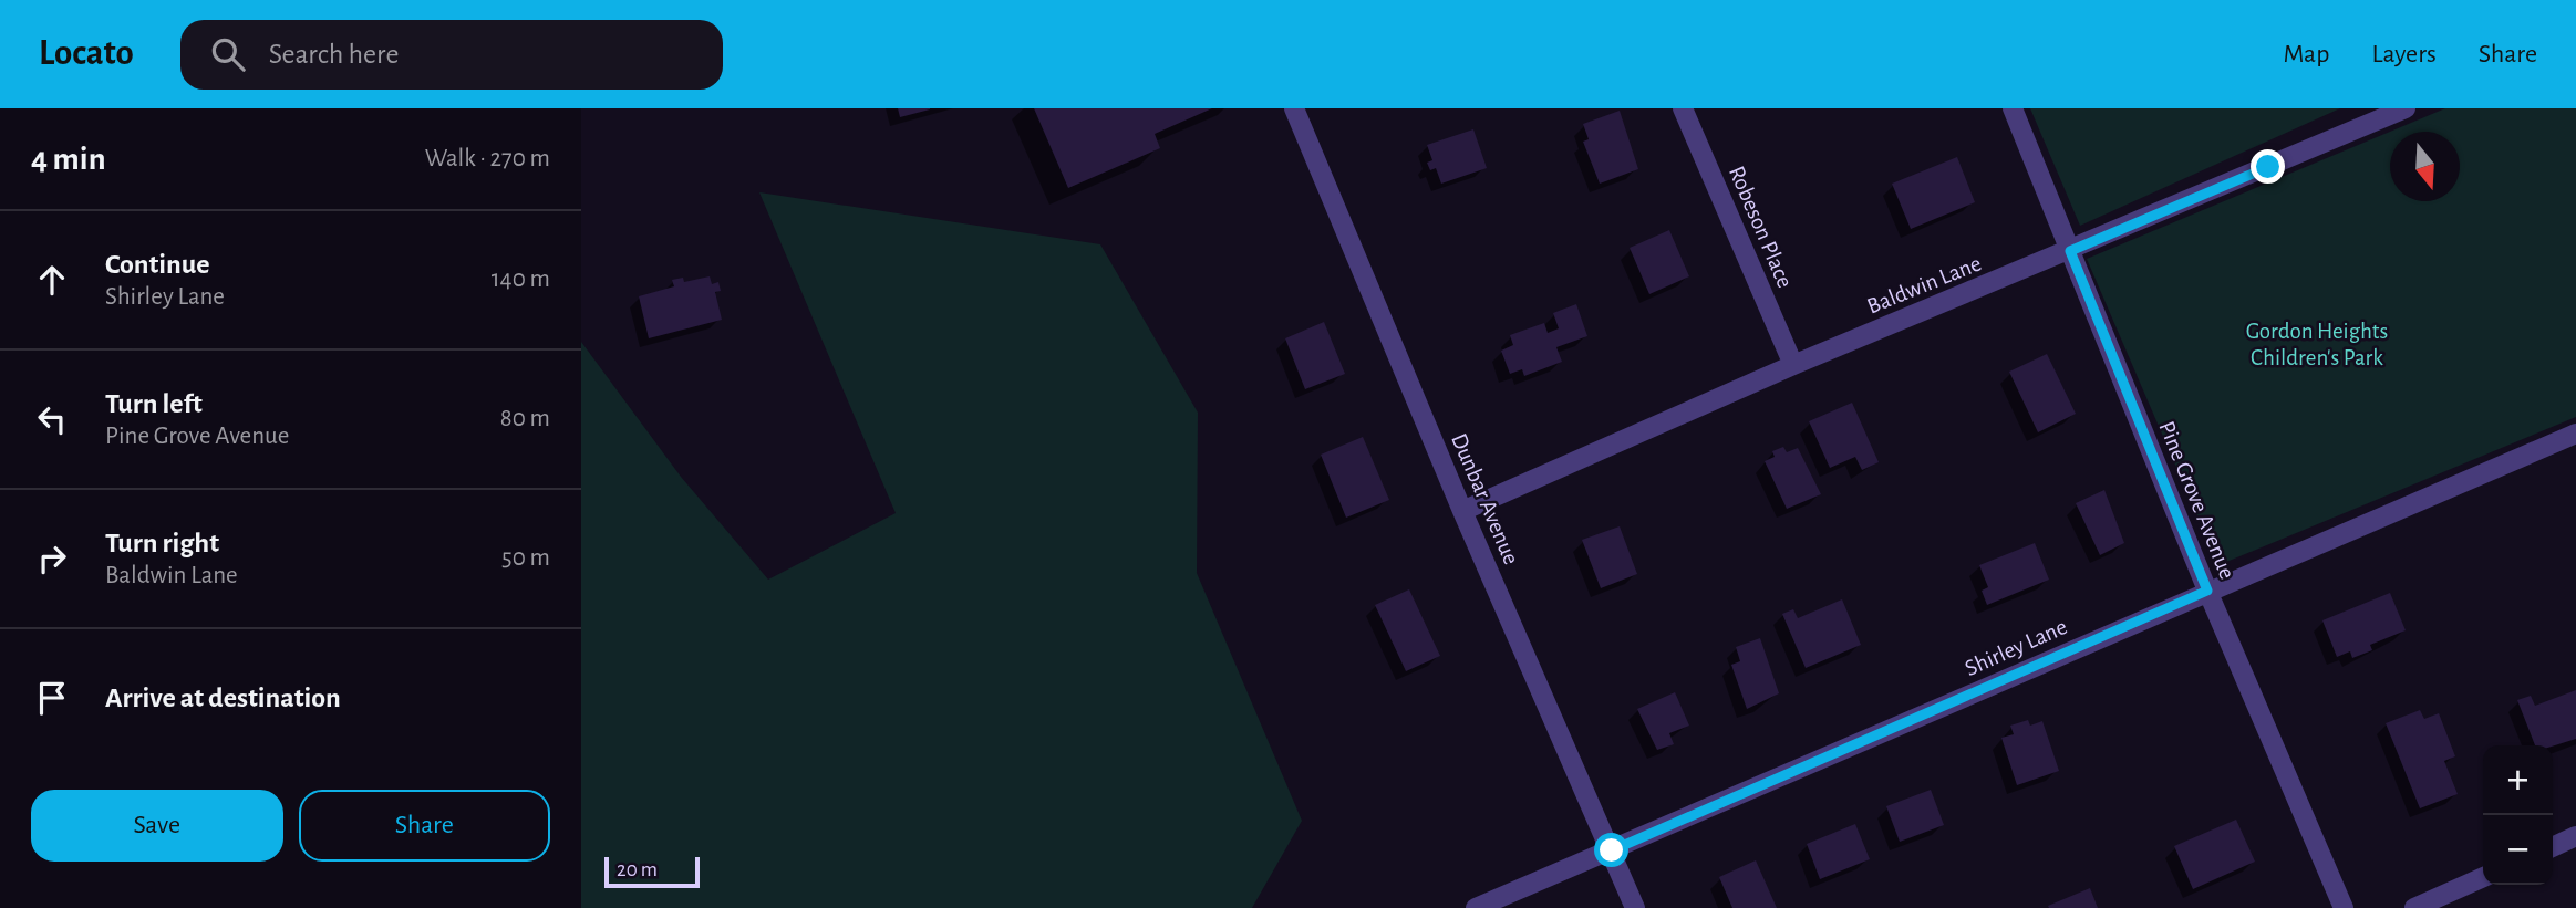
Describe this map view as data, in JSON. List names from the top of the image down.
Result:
{
  "streets": {
    "street": [
      "Robeson Place",
      "Baldwin Lane",
      "Dunbar Avenue",
      "Pine Grove Avenue",
      "Shirley Lane"
    ]
  },
  "crossings": [
    ["Robeson Place", "Baldwin Lane"],
    ["Baldwin Lane", "Dunbar Avenue"],
    ["Baldwin Lane", "Pine Grove Avenue"],
    ["Dunbar Avenue", "Shirley Lane"],
    ["Pine Grove Avenue", "Shirley Lane"]
  ],
  "parks": ["Gordon Heights Children's Park"],
  "scale_bar": "20 m",
  "north": "bottom",
  "page": {
    "header": "Locato",
    "search": "Search here",
    "nav": ["Map", "Layers", "Share"],
    "heading": ["4 min", "Walk · 270 m"],
    "list": [
      ["Continue", "Shirley Lane", "140 m"],
      ["Turn left", "Pine Grove Avenue", "80 m"],
      ["Turn right", "Baldwin Lane", "50 m"],
      "Arrive at destination"
    ],
    "map_buttons": ["+", "−"],
    "buttons": ["Save", "Share"],
    "scale": "20 m"
  }
}
